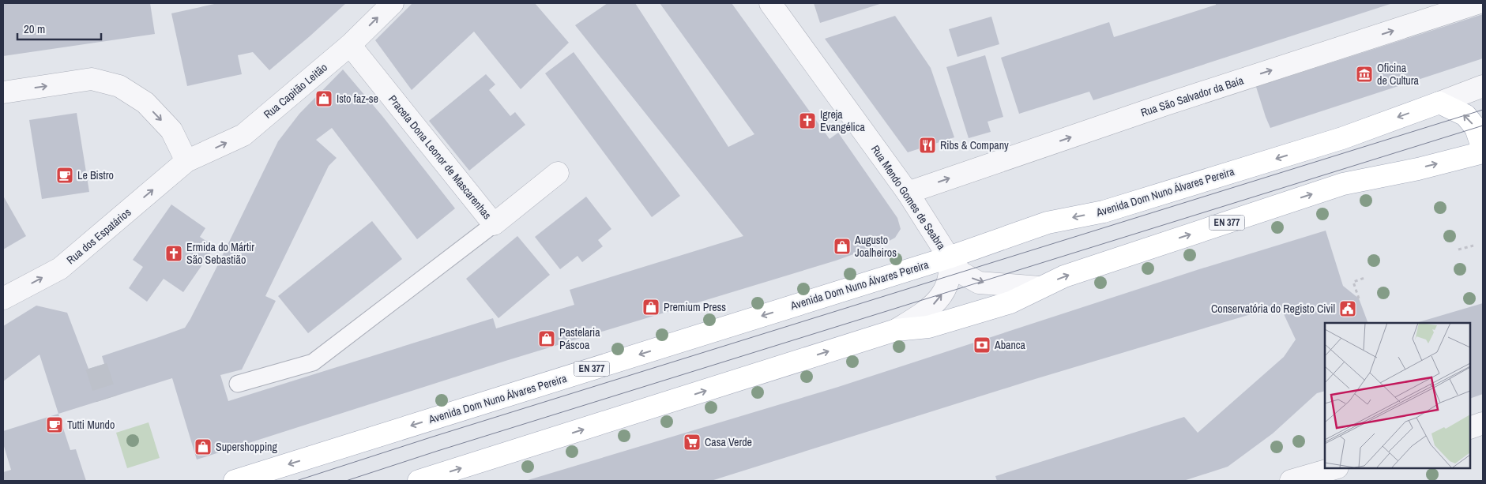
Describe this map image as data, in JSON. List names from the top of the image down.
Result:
{
  "streets": {
    "main road": ["Avenida Dom Nuno Álvares Pereira", "EN 377"],
    "street": [
      "Rua Capitão Leitão",
      "Rua São Salvador da Baía",
      "Praceta Dona Leonor de Mascarenhas",
      "Rua Mendo Gomes de Seabra",
      "Rua dos Espatários"
    ]
  },
  "crossings": [
    ["Rua Capitão Leitão", "Praceta Dona Leonor de Mascarenhas"],
    ["Rua Capitão Leitão", "Rua dos Espatários"],
    ["Rua São Salvador da Baía", "Rua Mendo Gomes de Seabra"],
    ["Avenida Dom Nuno Álvares Pereira", "Rua Mendo Gomes de Seabra"],
    ["Rua Mendo Gomes de Seabra", "EN 377"]
  ],
  "one_way": [
    "Rua Capitão Leitão",
    "Rua São Salvador da Baía",
    "Avenida Dom Nuno Álvares Pereira",
    "Rua dos Espatários"
  ],
  "places": {
    "museum": ["Oficina de Cultura"],
    "shop": [
      "Isto faz-se",
      "Augusto Joalheiros",
      "Premium Press",
      "Pastelaria Páscoa",
      "Supershopping"
    ],
    "church": ["Igreja Evangélica", "Ermida do Mártir São Sebastião"],
    "restaurant": ["Ribs & Company"],
    "cafe": ["Le Bistro", "Tutti Mundo"],
    "public building": ["Conservatória do Registo Civil"],
    "bank": ["Abanca"],
    "supermarket": ["Casa Verde"]
  },
  "scale_bar": "20 m"
}
